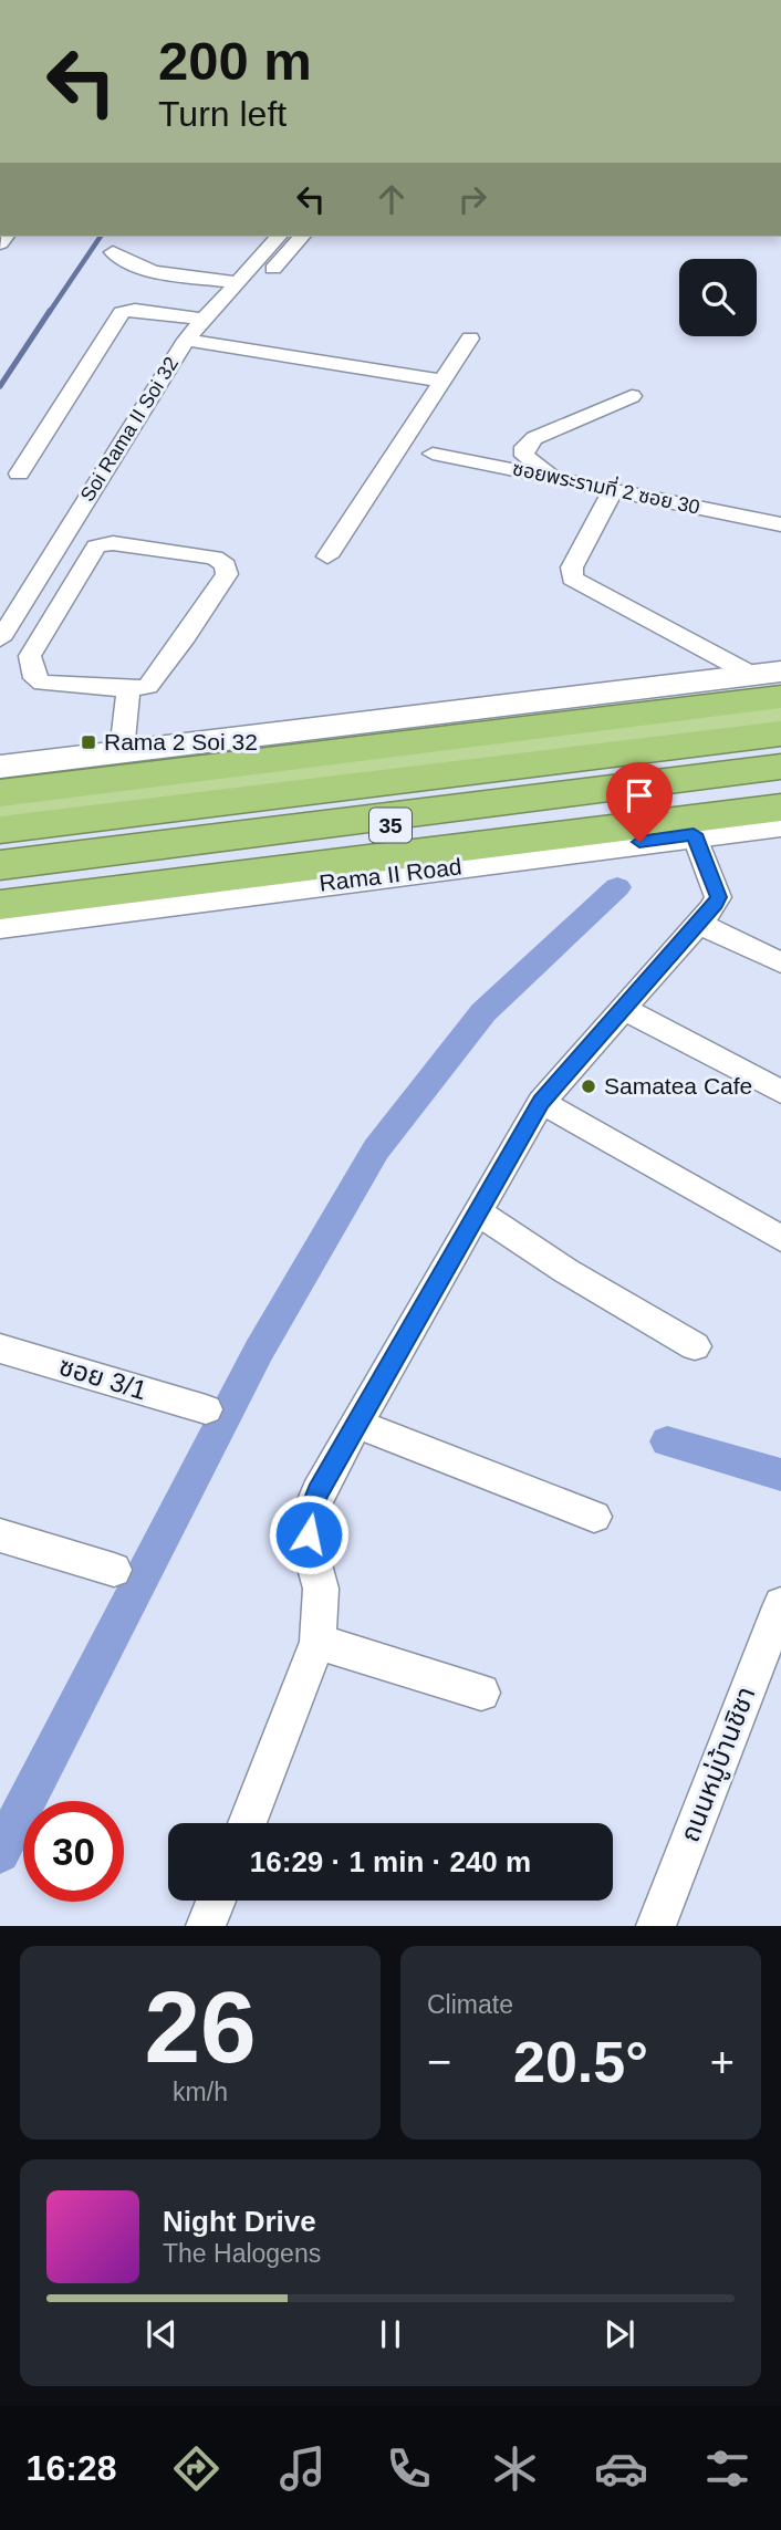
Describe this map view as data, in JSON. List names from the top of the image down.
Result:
{
  "streets": {
    "highway": ["35"],
    "main road": ["Rama II Road"],
    "street": [
      "Soi Rama II Soi 32",
      "ซอยพระรามที่ 2 ซอย 30",
      "ซอย 3/1",
      "ถนนหมู่บ้านชิชา"
    ]
  },
  "places": {
    "transit": ["Rama 2 Soi 32"],
    "other": ["Samatea Cafe"]
  },
  "page": {
    "turn": ["200 m", "Turn left"],
    "limit": "30",
    "trip": "16:29 · 1 min · 240 m",
    "tile": [
      ["26", "km/h"],
      "Climate"
    ],
    "heat": ["−", "20.5°", "+"],
    "song": ["Night Drive", "The Halogens"],
    "tabs": "16:28"
  }
}
